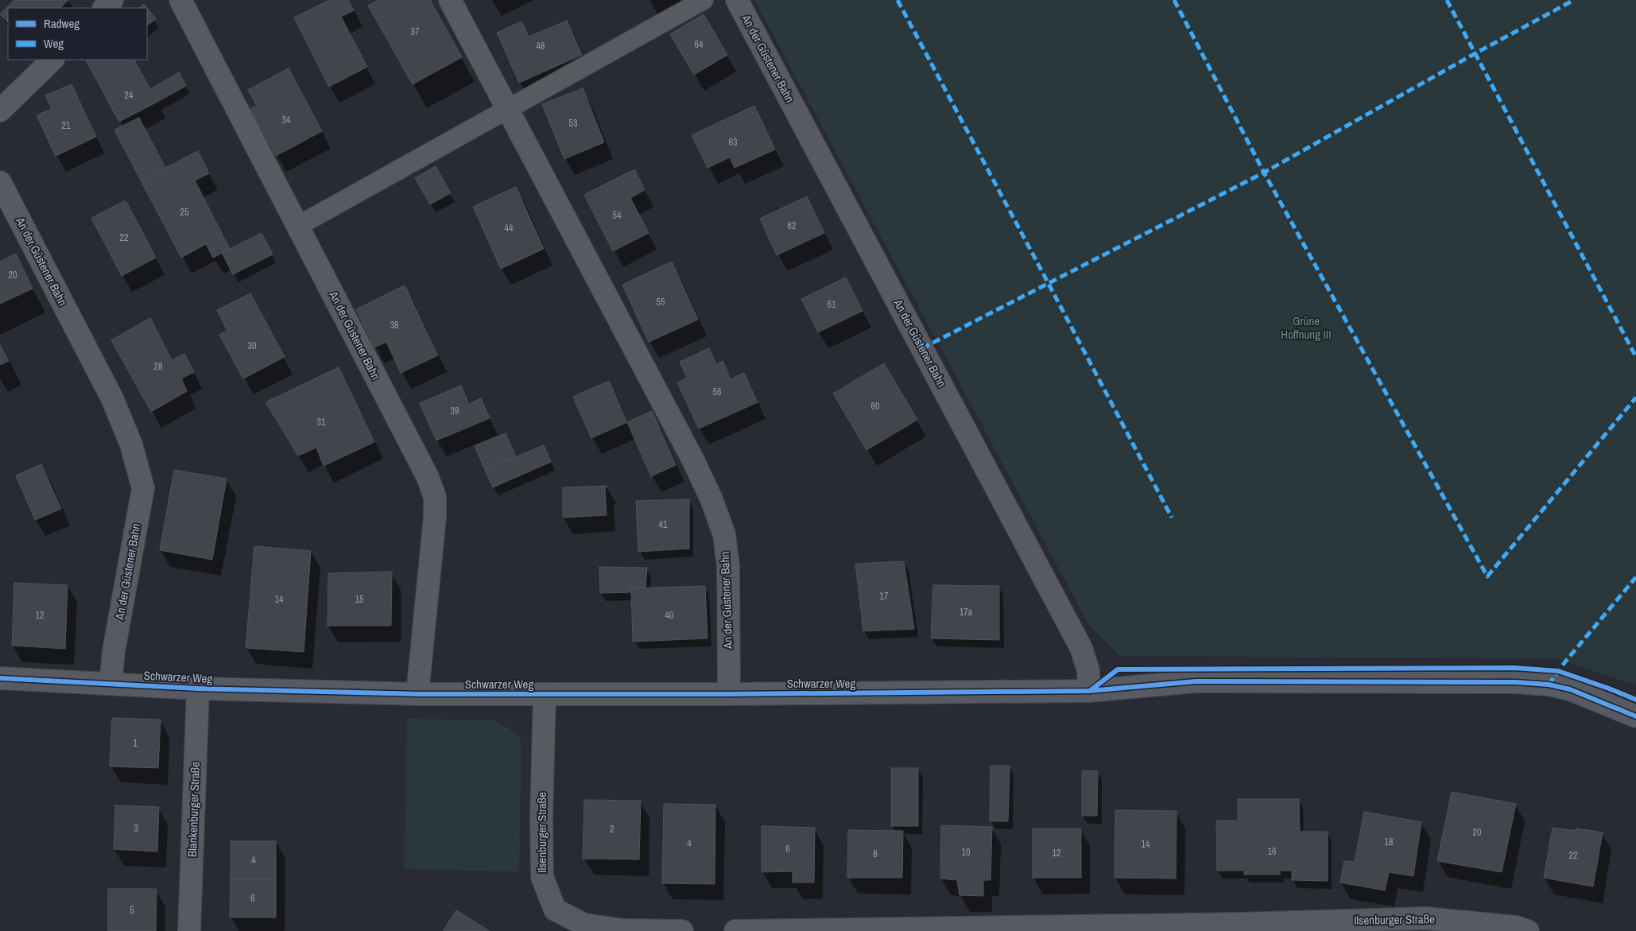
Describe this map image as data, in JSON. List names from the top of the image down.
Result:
{
  "streets": {
    "street": [
      "An der Güstener Bahn",
      "Schwarzer Weg",
      "Blankenburger Straße",
      "Ilsenburger Straße"
    ]
  },
  "crossings": [
    ["An der Güstener Bahn", "Schwarzer Weg"],
    ["Schwarzer Weg", "Blankenburger Straße"],
    ["Schwarzer Weg", "Ilsenburger Straße"]
  ],
  "parks": ["Grüne Hoffnung III"],
  "house_numbers": [
    "37",
    "64",
    "48",
    "24",
    "34",
    "53",
    "21",
    "63",
    "25",
    "54",
    "62",
    "44",
    "22",
    "20",
    "55",
    "61",
    "38",
    "30",
    "28",
    "56",
    "60",
    "39",
    "31",
    "41",
    "17",
    "14",
    "15",
    "17a",
    "12",
    "40",
    "1",
    "3",
    "2",
    "20",
    "18",
    "4",
    "14",
    "6",
    "16",
    "10",
    "12",
    "8",
    "22",
    "4",
    "6",
    "5"
  ],
  "legend": ["Radweg", "Weg"]
}
